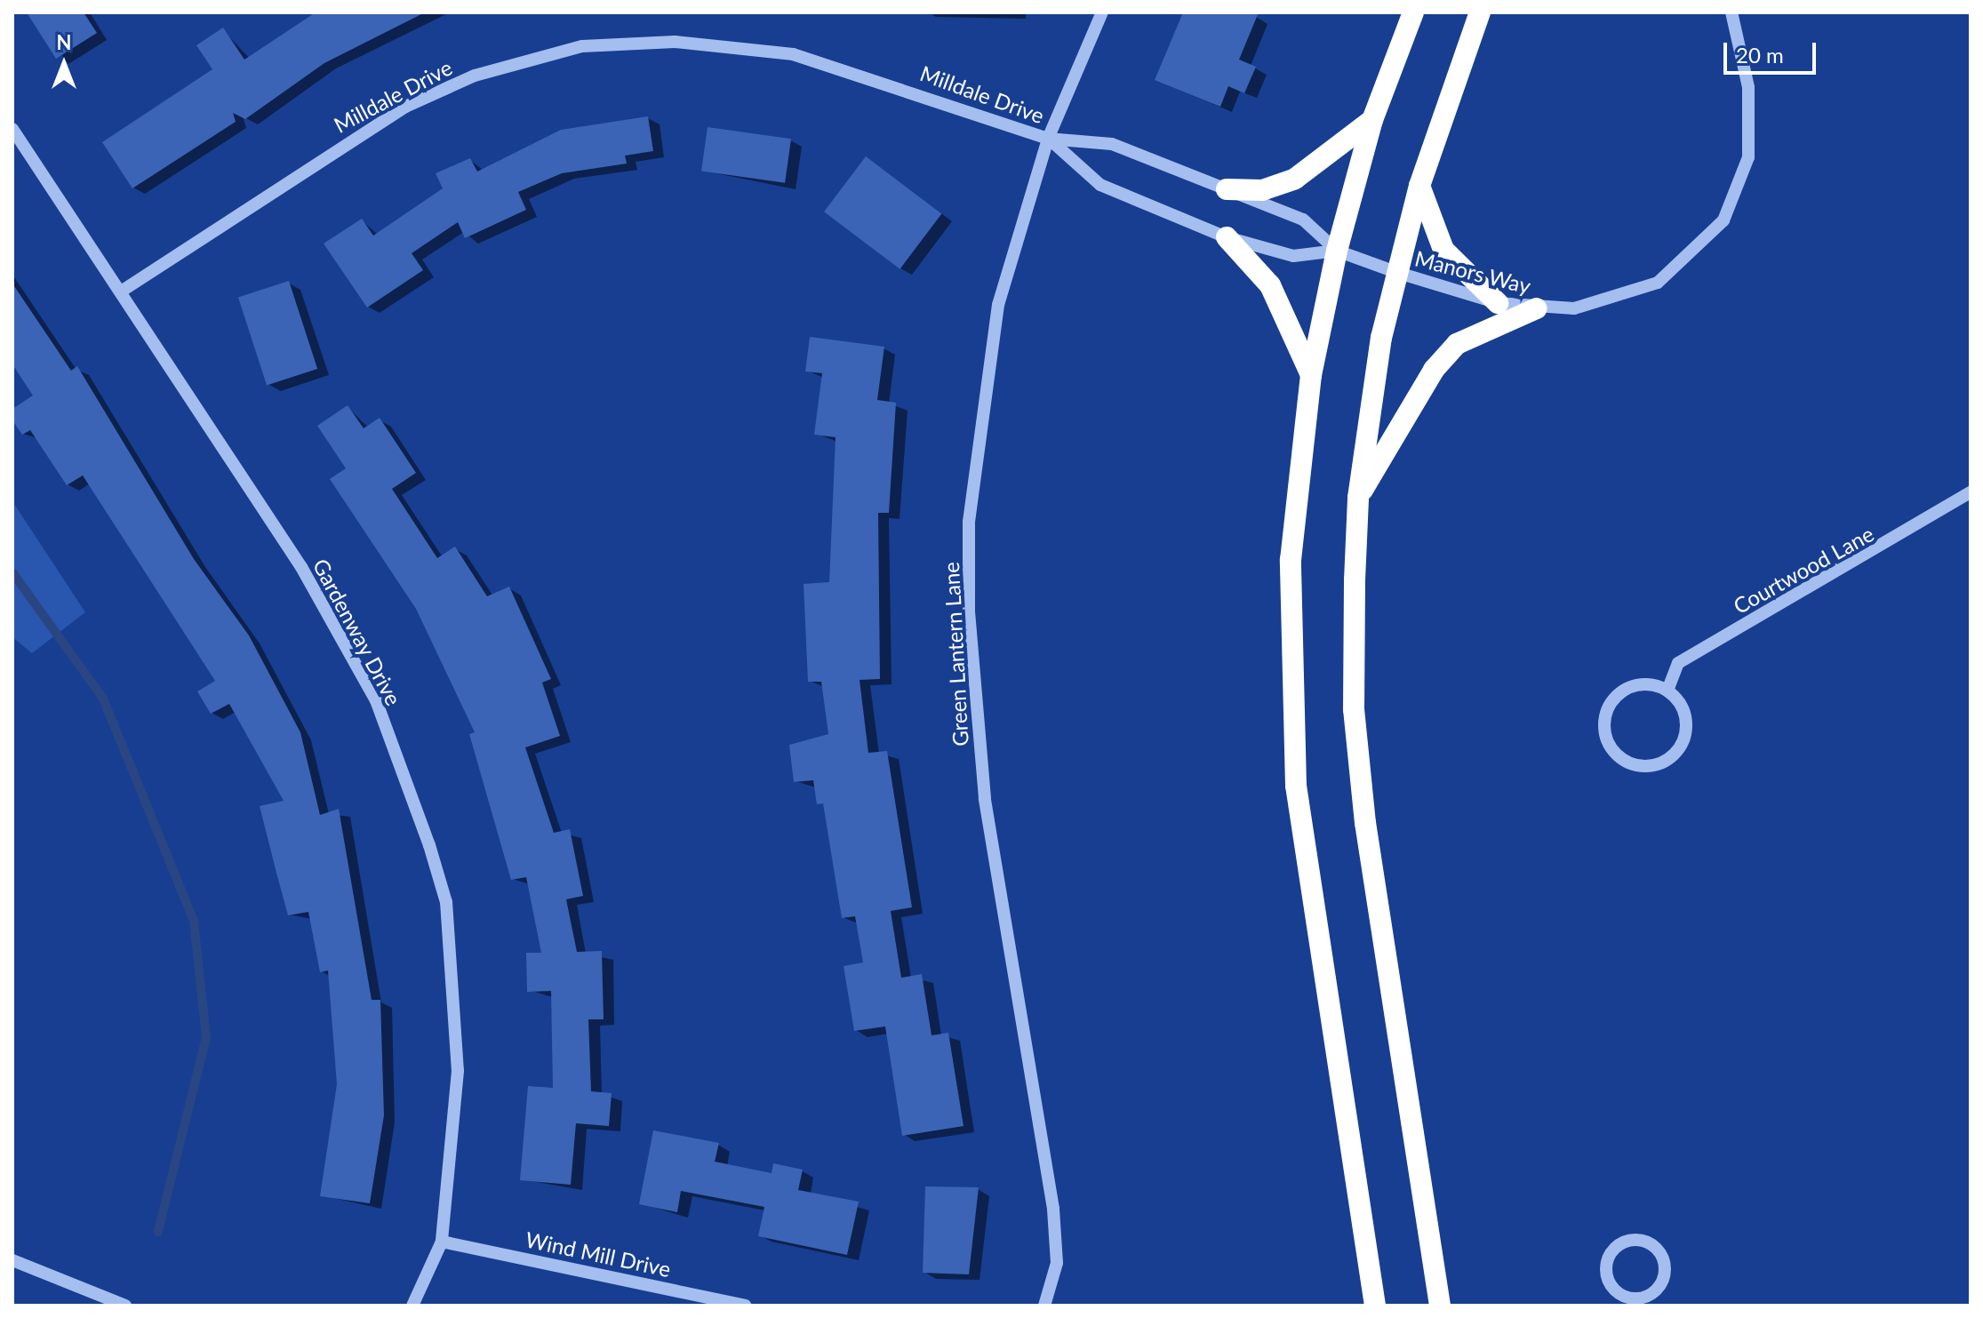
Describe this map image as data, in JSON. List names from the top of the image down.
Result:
{
  "streets": {
    "street": [
      "Milldale Drive",
      "Manors Way",
      "Courtwood Lane",
      "Gardenway Drive",
      "Green Lantern Lane",
      "Wind Mill Drive"
    ]
  },
  "crossings": [
    ["Milldale Drive", "Manors Way"],
    ["Milldale Drive", "Gardenway Drive"],
    ["Milldale Drive", "Green Lantern Lane"],
    ["Gardenway Drive", "Wind Mill Drive"]
  ],
  "scale_bar": "20 m",
  "north": "top"
}
